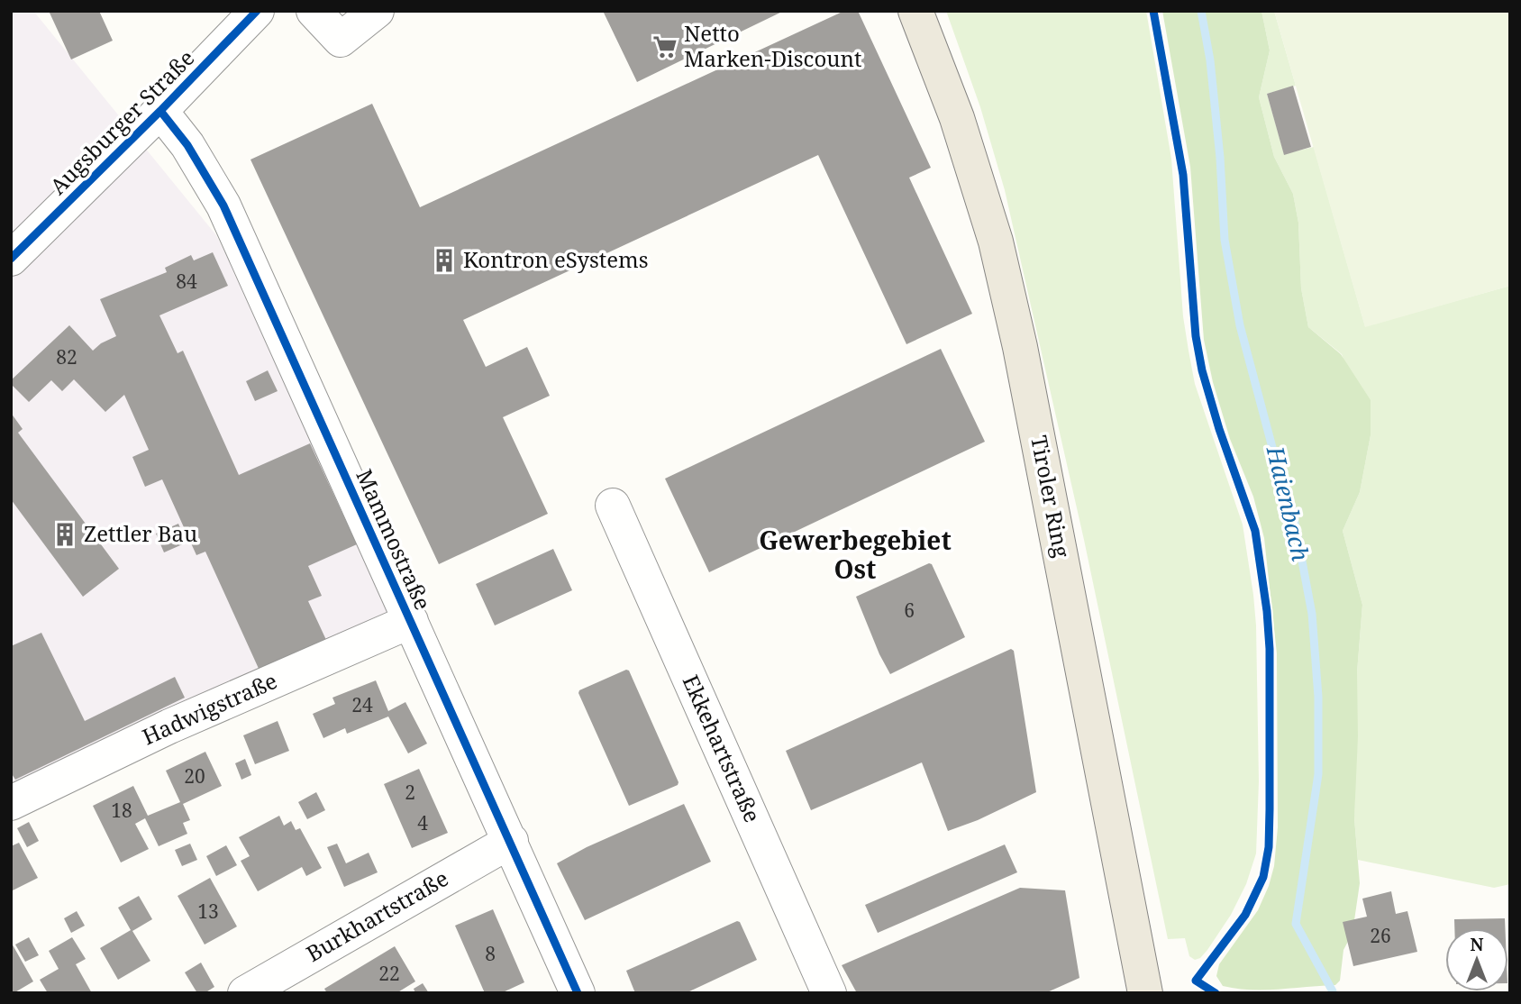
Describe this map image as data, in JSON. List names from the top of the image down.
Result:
{
  "streets": {
    "main road": ["Tiroler Ring"],
    "street": [
      "Augsburger Straße",
      "Mammostraße",
      "Hadwigstraße",
      "Ekkehartstraße",
      "Burkhartstraße"
    ]
  },
  "crossings": [
    ["Augsburger Straße", "Mammostraße"],
    ["Mammostraße", "Hadwigstraße"],
    ["Mammostraße", "Burkhartstraße"]
  ],
  "districts": ["Gewerbegebiet Ost"],
  "water": ["Haienbach"],
  "places": {
    "supermarket": ["Netto Marken-Discount"],
    "building": ["Kontron eSystems", "Zettler Bau"]
  },
  "house_numbers": [
    "84",
    "82",
    "6",
    "24",
    "20",
    "2",
    "18",
    "4",
    "13",
    "26",
    "8",
    "22"
  ],
  "north": "top"
}
